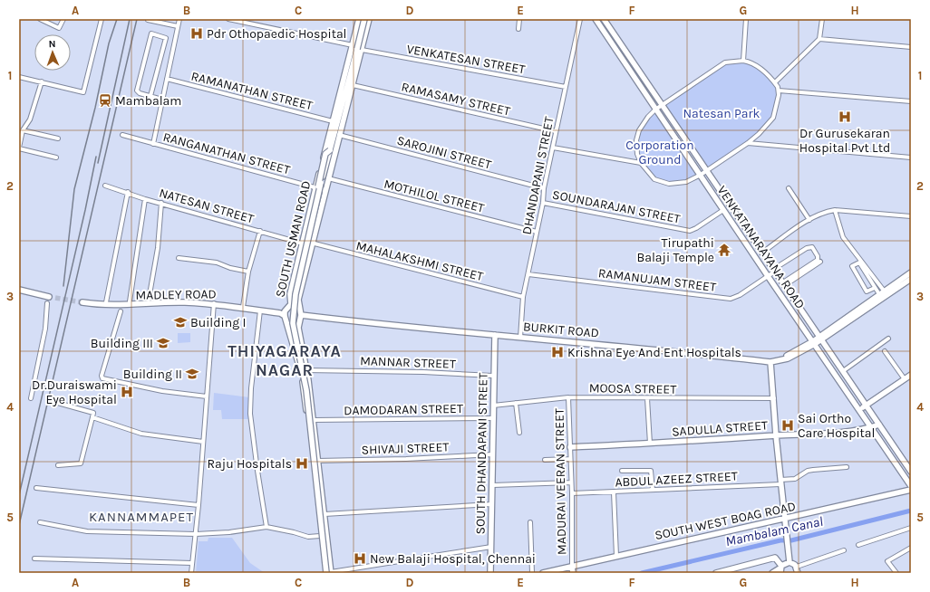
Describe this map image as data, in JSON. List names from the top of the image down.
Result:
{
  "streets": {
    "main road": [
      "SOUTH USMAN ROAD",
      "VENKATANARAYANA ROAD",
      "MADLEY ROAD",
      "BURKIT ROAD",
      "SADULLA STREET",
      "SOUTH DHANDAPANI STREET",
      "SOUTH WEST BOAG ROAD"
    ],
    "street": [
      "VENKATESAN STREET",
      "RAMANATHAN STREET",
      "RAMASAMY STREET",
      "SAROJINI STREET",
      "RANGANATHAN STREET",
      "DHANDAPANI STREET",
      "MOTHILOL STREET",
      "NATESAN STREET",
      "SOUNDARAJAN STREET",
      "MAHALAKSHMI STREET",
      "RAMANUJAM STREET",
      "MANNAR STREET",
      "MOOSA STREET",
      "DAMODARAN STREET",
      "SHIVAJI STREET",
      "ABDUL AZEEZ STREET",
      "MADURAI VEERAN STREET"
    ]
  },
  "crossings": [
    ["VENKATESAN STREET", "DHANDAPANI STREET"],
    ["VENKATESAN STREET", "SOUTH USMAN ROAD"],
    ["RAMANATHAN STREET", "SOUTH USMAN ROAD"],
    ["RAMASAMY STREET", "DHANDAPANI STREET"],
    ["RAMASAMY STREET", "SOUTH USMAN ROAD"],
    ["SAROJINI STREET", "DHANDAPANI STREET"],
    ["SAROJINI STREET", "SOUTH USMAN ROAD"],
    ["RANGANATHAN STREET", "SOUTH USMAN ROAD"],
    ["DHANDAPANI STREET", "MOTHILOL STREET"],
    ["DHANDAPANI STREET", "SOUNDARAJAN STREET"],
    ["DHANDAPANI STREET", "MAHALAKSHMI STREET"],
    ["DHANDAPANI STREET", "RAMANUJAM STREET"],
    ["DHANDAPANI STREET", "BURKIT ROAD"],
    ["MOTHILOL STREET", "SOUTH USMAN ROAD"],
    ["NATESAN STREET", "SOUTH USMAN ROAD"],
    ["SOUNDARAJAN STREET", "VENKATANARAYANA ROAD"],
    ["SOUTH USMAN ROAD", "MAHALAKSHMI STREET"],
    ["SOUTH USMAN ROAD", "MADLEY ROAD"],
    ["SOUTH USMAN ROAD", "BURKIT ROAD"],
    ["SOUTH USMAN ROAD", "MANNAR STREET"],
    ["SOUTH USMAN ROAD", "DAMODARAN STREET"],
    ["SOUTH USMAN ROAD", "SHIVAJI STREET"],
    ["VENKATANARAYANA ROAD", "RAMANUJAM STREET"],
    ["VENKATANARAYANA ROAD", "BURKIT ROAD"],
    ["VENKATANARAYANA ROAD", "SADULLA STREET"],
    ["MADLEY ROAD", "BURKIT ROAD"],
    ["BURKIT ROAD", "SOUTH DHANDAPANI STREET"],
    ["MANNAR STREET", "SOUTH DHANDAPANI STREET"],
    ["MOOSA STREET", "SOUTH DHANDAPANI STREET"],
    ["MOOSA STREET", "MADURAI VEERAN STREET"],
    ["DAMODARAN STREET", "SOUTH DHANDAPANI STREET"],
    ["SADULLA STREET", "MADURAI VEERAN STREET"],
    ["SHIVAJI STREET", "SOUTH DHANDAPANI STREET"],
    ["ABDUL AZEEZ STREET", "MADURAI VEERAN STREET"],
    ["MADURAI VEERAN STREET", "SOUTH WEST BOAG ROAD"]
  ],
  "districts": ["THIYAGARAYA NAGAR", "KANNAMMAPET"],
  "water": ["Mambalam Canal"],
  "parks": ["Natesan Park", "Corporation Ground"],
  "places": {
    "hospital": [
      "Pdr Othopaedic Hospital",
      "Dr Gurusekaran Hospital Pvt Ltd",
      "Krishna Eye And Ent Hospitals",
      "Dr.Duraiswami Eye Hospital",
      "Sai Ortho Care Hospital",
      "Raju Hospitals",
      "New Balaji Hospital, Chennai"
    ],
    "station": ["Mambalam"],
    "temple": ["Tirupathi Balaji Temple"],
    "school or university": ["Building I", "Building III", "Building II"]
  },
  "north": "top",
  "grid": {
    "columns": [
      "A",
      "B",
      "C",
      "D",
      "E",
      "F",
      "G",
      "H"
    ],
    "rows": [
      "1",
      "2",
      "3",
      "4",
      "5"
    ]
  }
}
